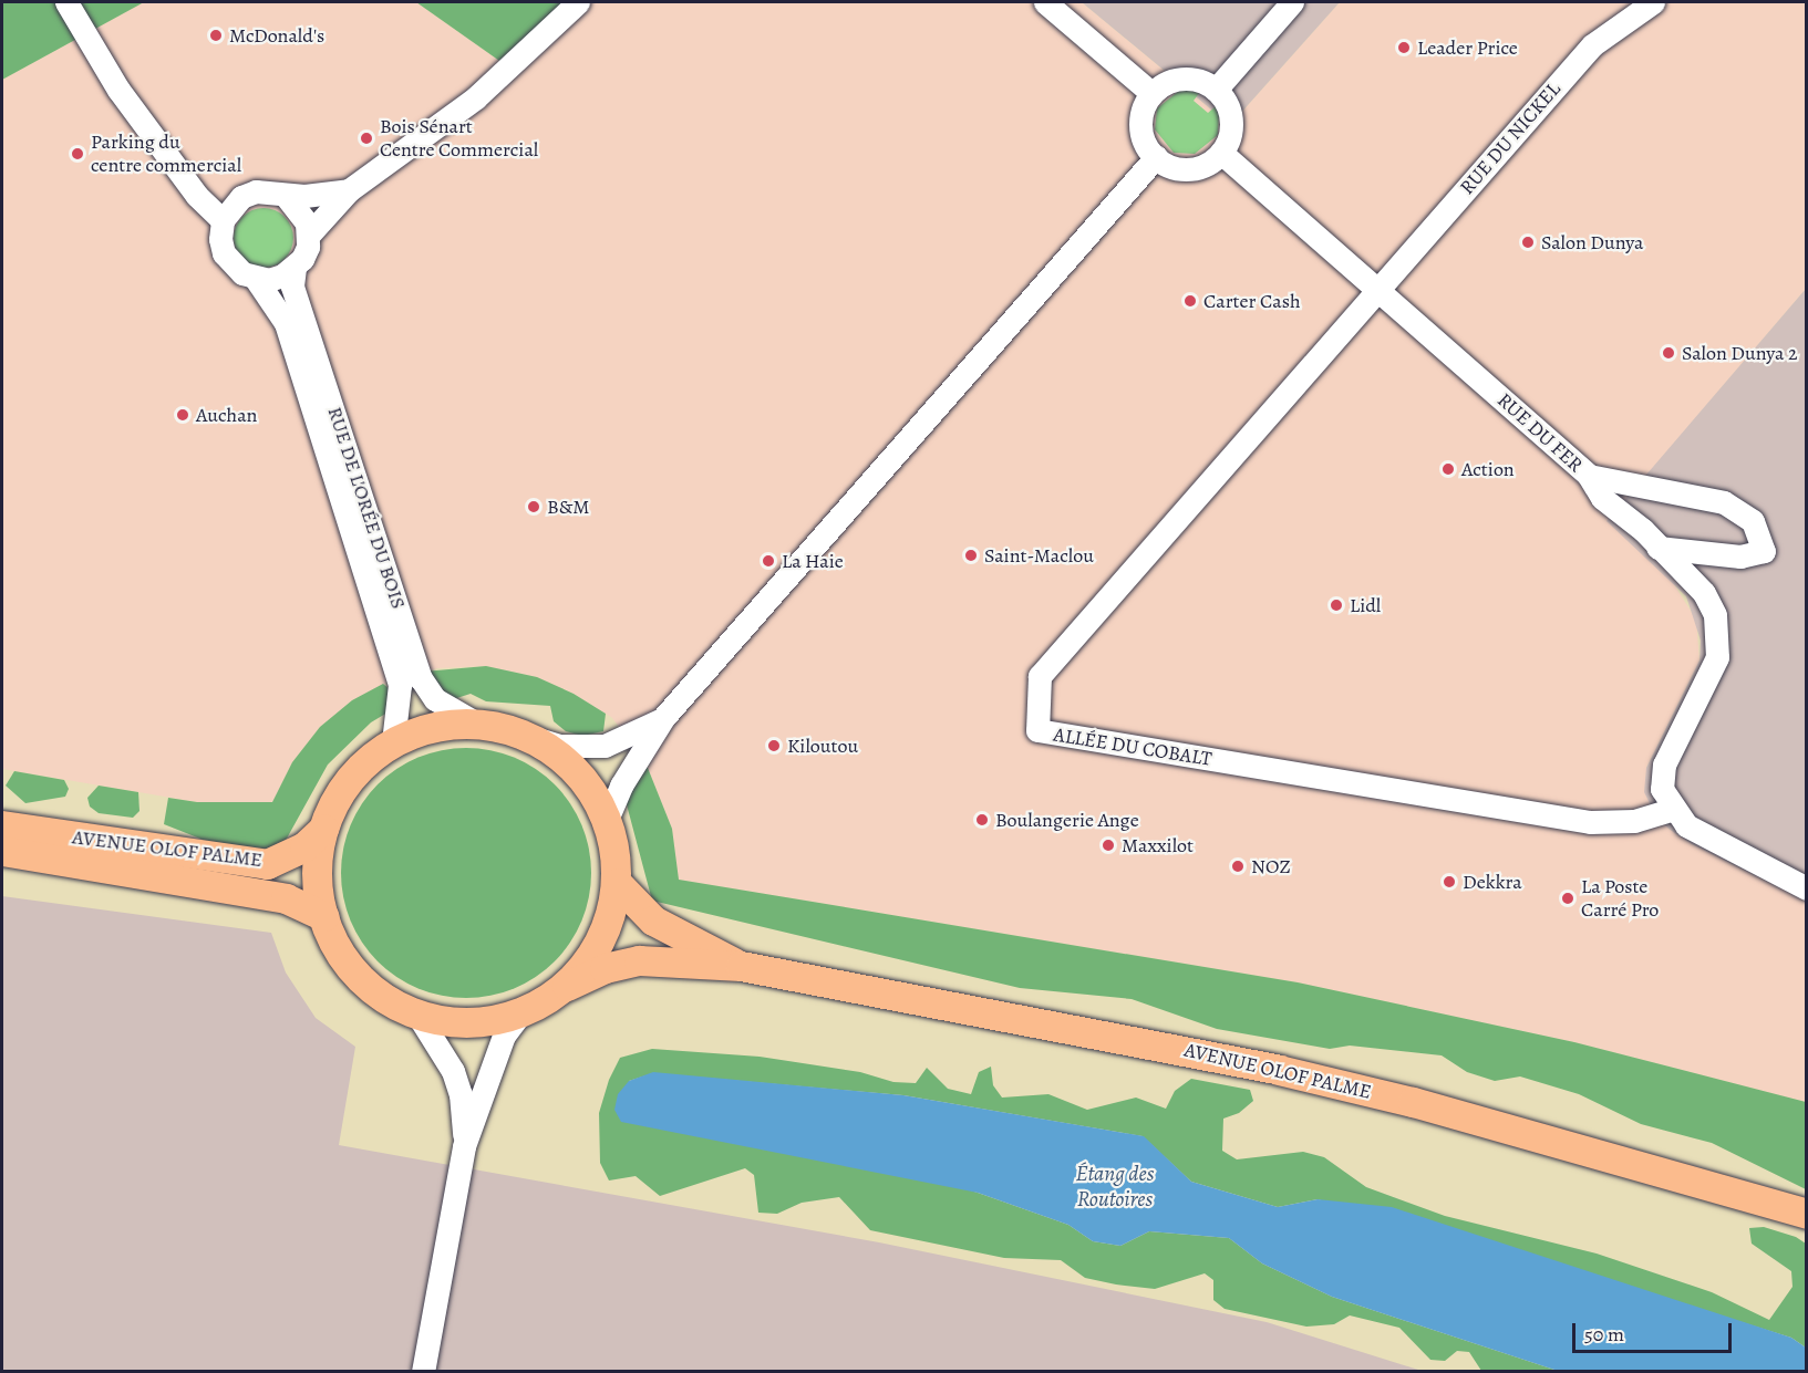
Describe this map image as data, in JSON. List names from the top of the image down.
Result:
{
  "streets": {
    "main road": ["AVENUE OLOF PALME"],
    "street": [
      "RUE DU NICKEL",
      "RUE DU FER",
      "RUE DE L'ORÉE DU BOIS",
      "ALLÉE DU COBALT"
    ]
  },
  "crossings": [
    ["RUE DU NICKEL", "RUE DU FER"],
    ["RUE DU NICKEL", "ALLÉE DU COBALT"],
    ["RUE DU FER", "ALLÉE DU COBALT"]
  ],
  "water": ["Étang des Routoires"],
  "places": [
    "McDonald's",
    "Leader Price",
    "Bois Sénart Centre Commercial",
    "Parking du centre commercial",
    "Salon Dunya",
    "Carter Cash",
    "Salon Dunya 2",
    "Auchan",
    "Action",
    "B&M",
    "Saint-Maclou",
    "La Haie",
    "Lidl",
    "Kiloutou",
    "Boulangerie Ange",
    "Maxxilot",
    "NOZ",
    "Dekkra",
    "La Poste Carré Pro"
  ],
  "scale_bar": "50 m"
}
